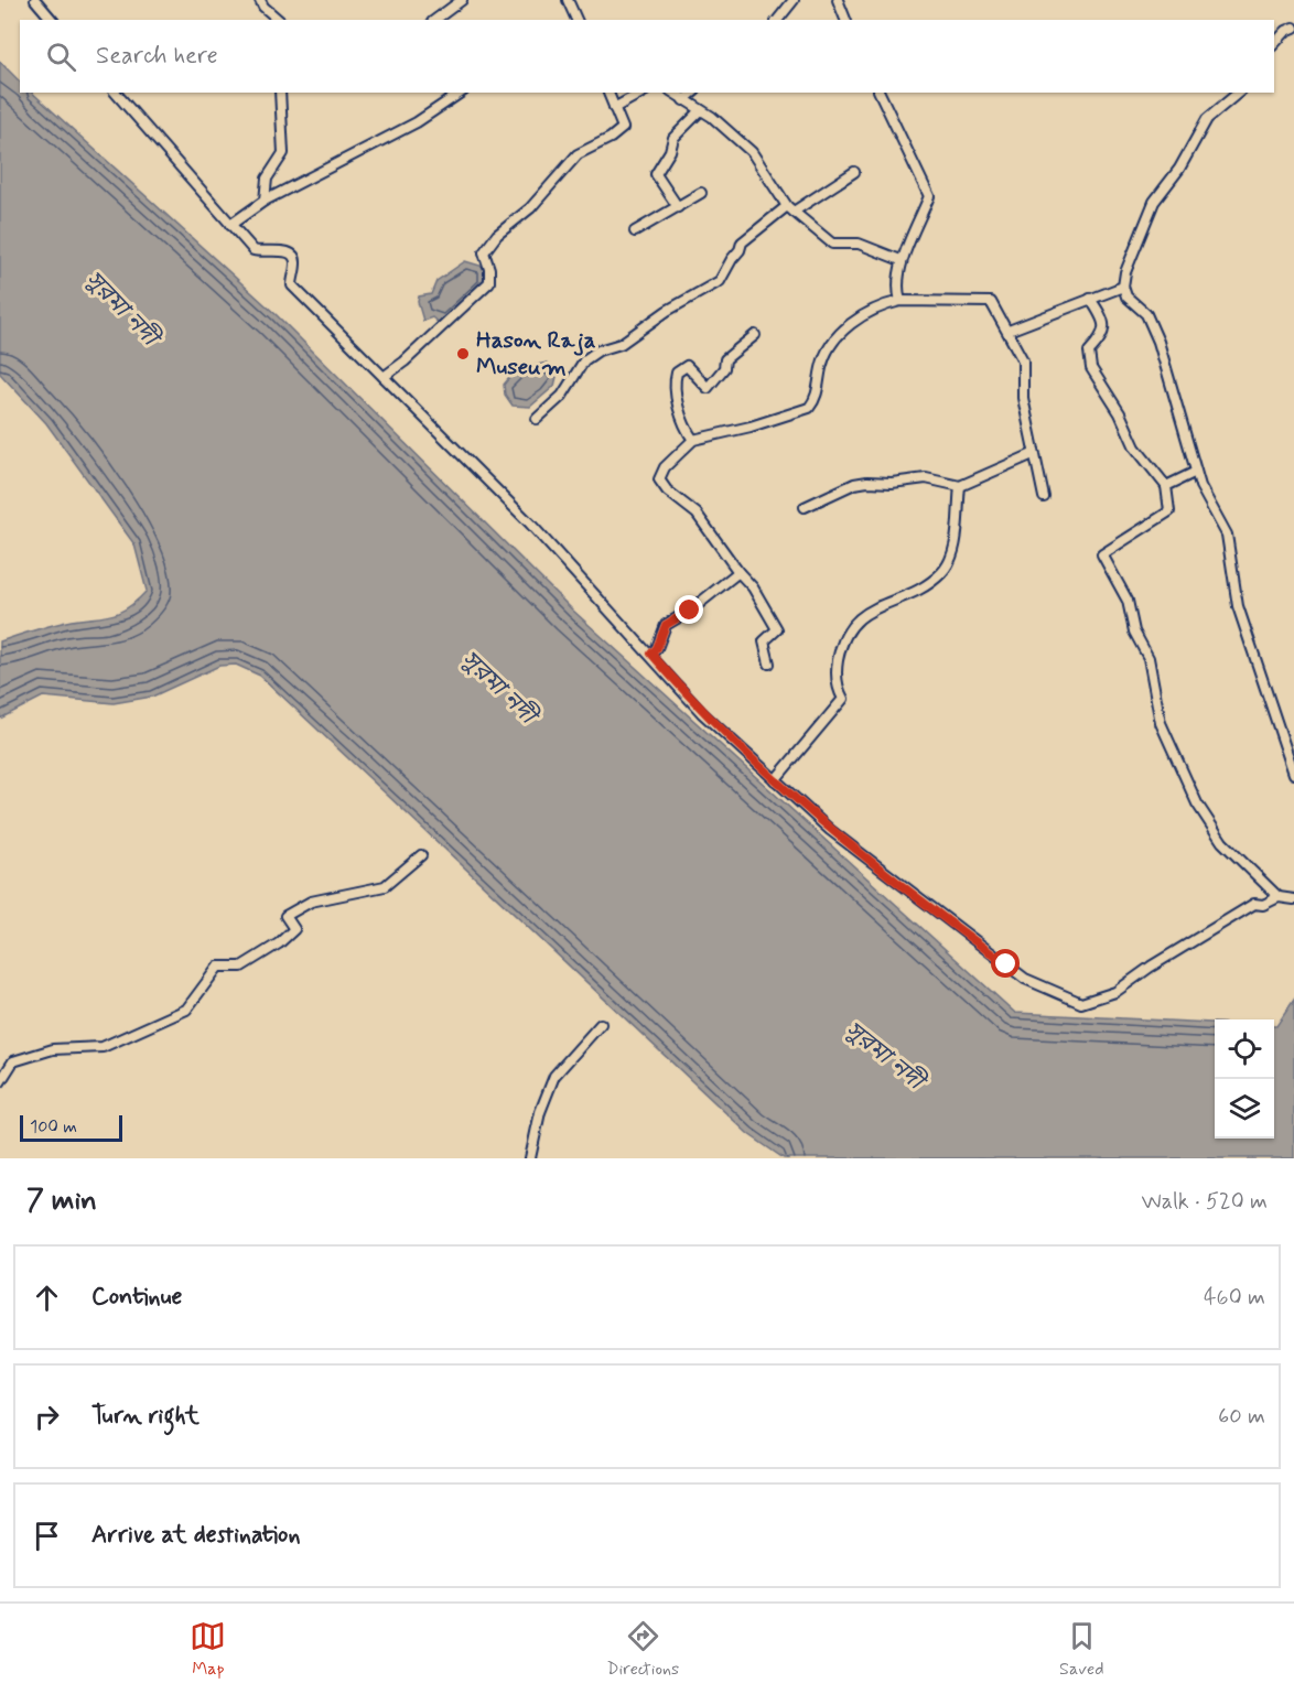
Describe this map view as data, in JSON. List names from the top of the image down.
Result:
{
  "water": ["সুরমা নদী"],
  "places": ["Hason Raja Museum"],
  "scale_bar": "100 m",
  "page": {
    "search": "Search here",
    "scale": "100 m",
    "heading": ["7 min", "Walk · 520 m"],
    "list": [
      ["Continue", "460 m"],
      ["Turn right", "60 m"],
      "Arrive at destination"
    ],
    "nav": ["Map", "Directions", "Saved"]
  }
}
